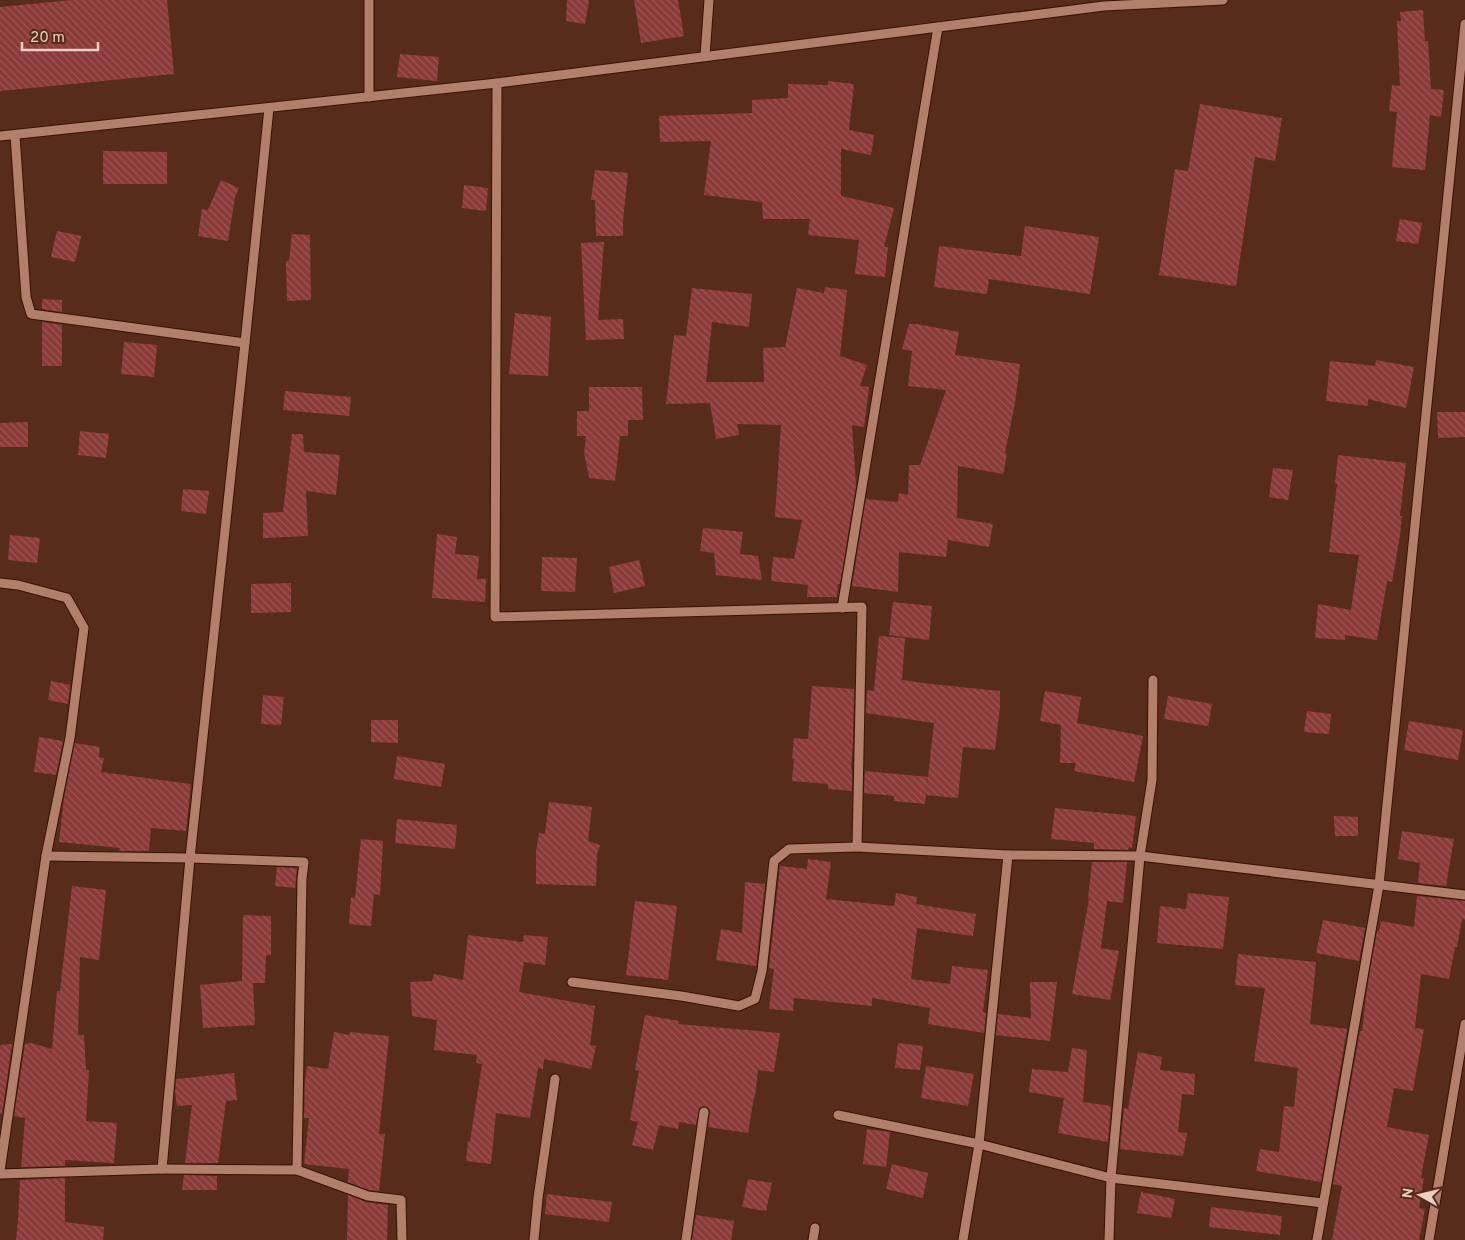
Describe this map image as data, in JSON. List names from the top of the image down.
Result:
{
  "scale_bar": "20 m",
  "north": "left"
}
